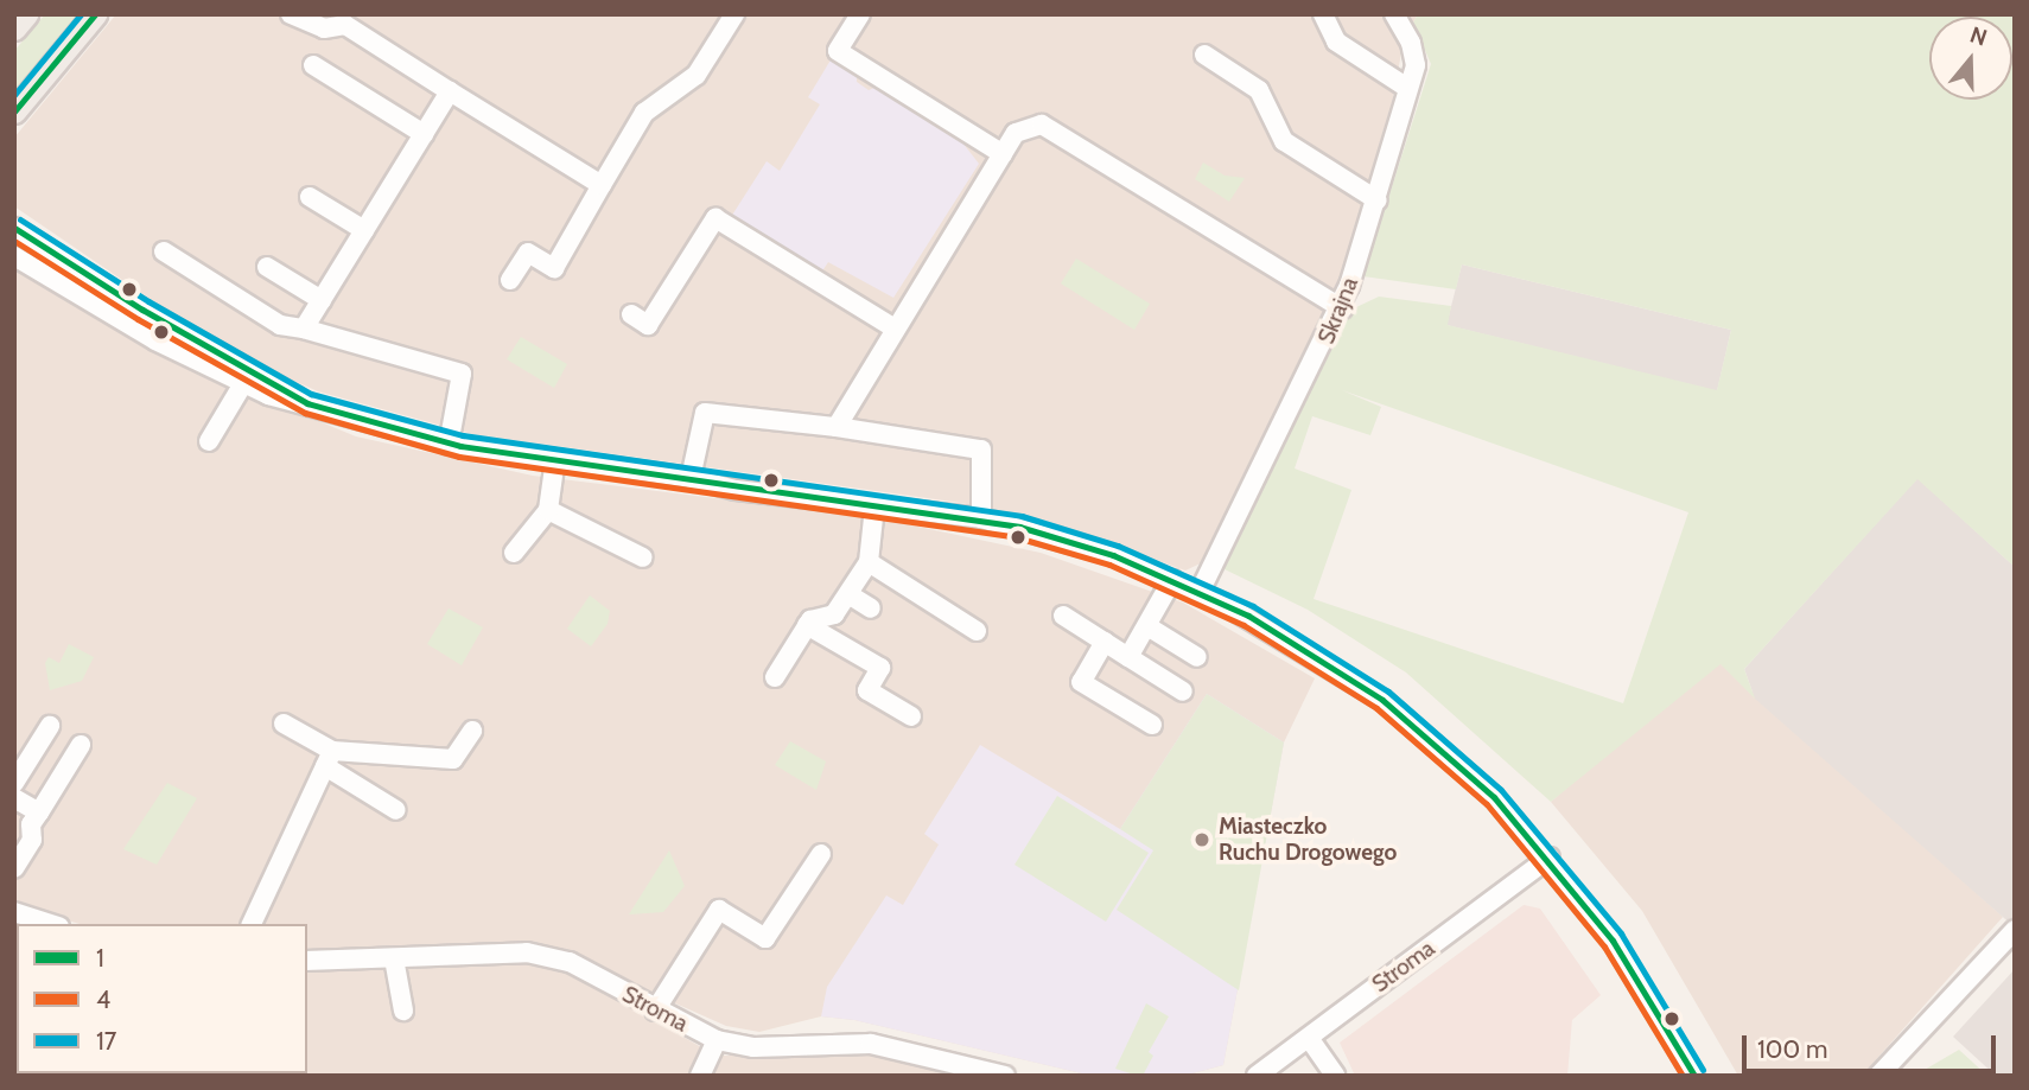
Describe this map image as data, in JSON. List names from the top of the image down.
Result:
{
  "streets": {
    "street": ["Skrajna", "Stroma"]
  },
  "places": ["Miasteczko Ruchu Drogowego"],
  "lines": ["transit line 1", "transit line 17", "transit line 4"],
  "legend": ["1", "4", "17"],
  "scale_bar": "100 m",
  "north": "top"
}
